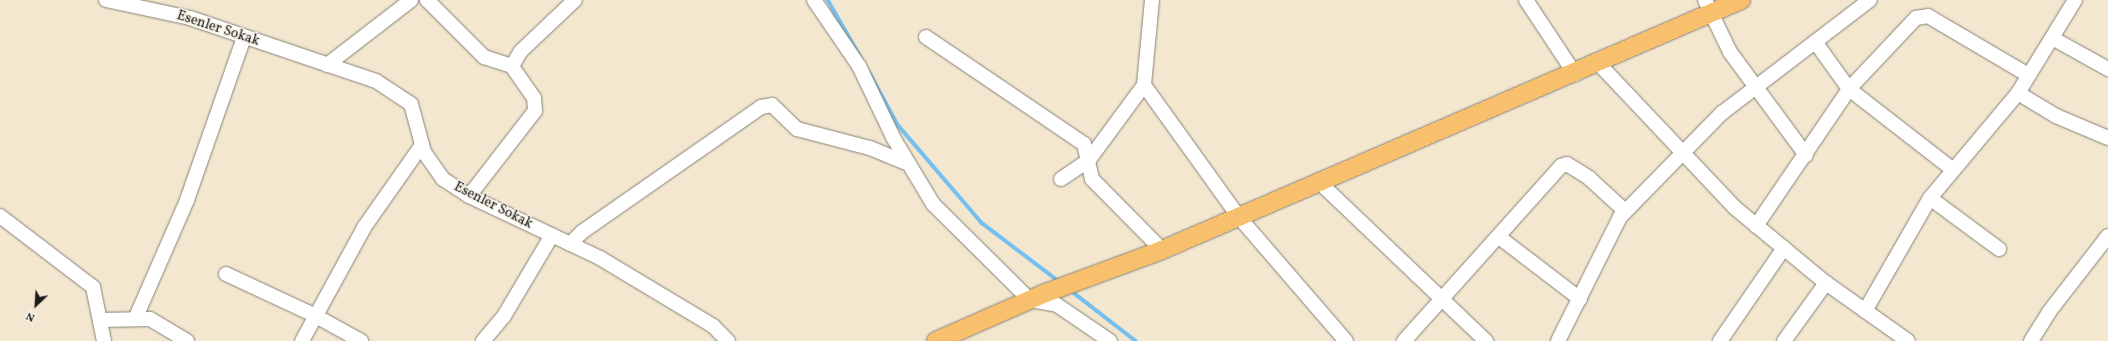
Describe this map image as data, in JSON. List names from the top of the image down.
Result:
{
  "streets": {
    "street": ["Esenler Sokak"]
  },
  "north": "bottom left"
}
